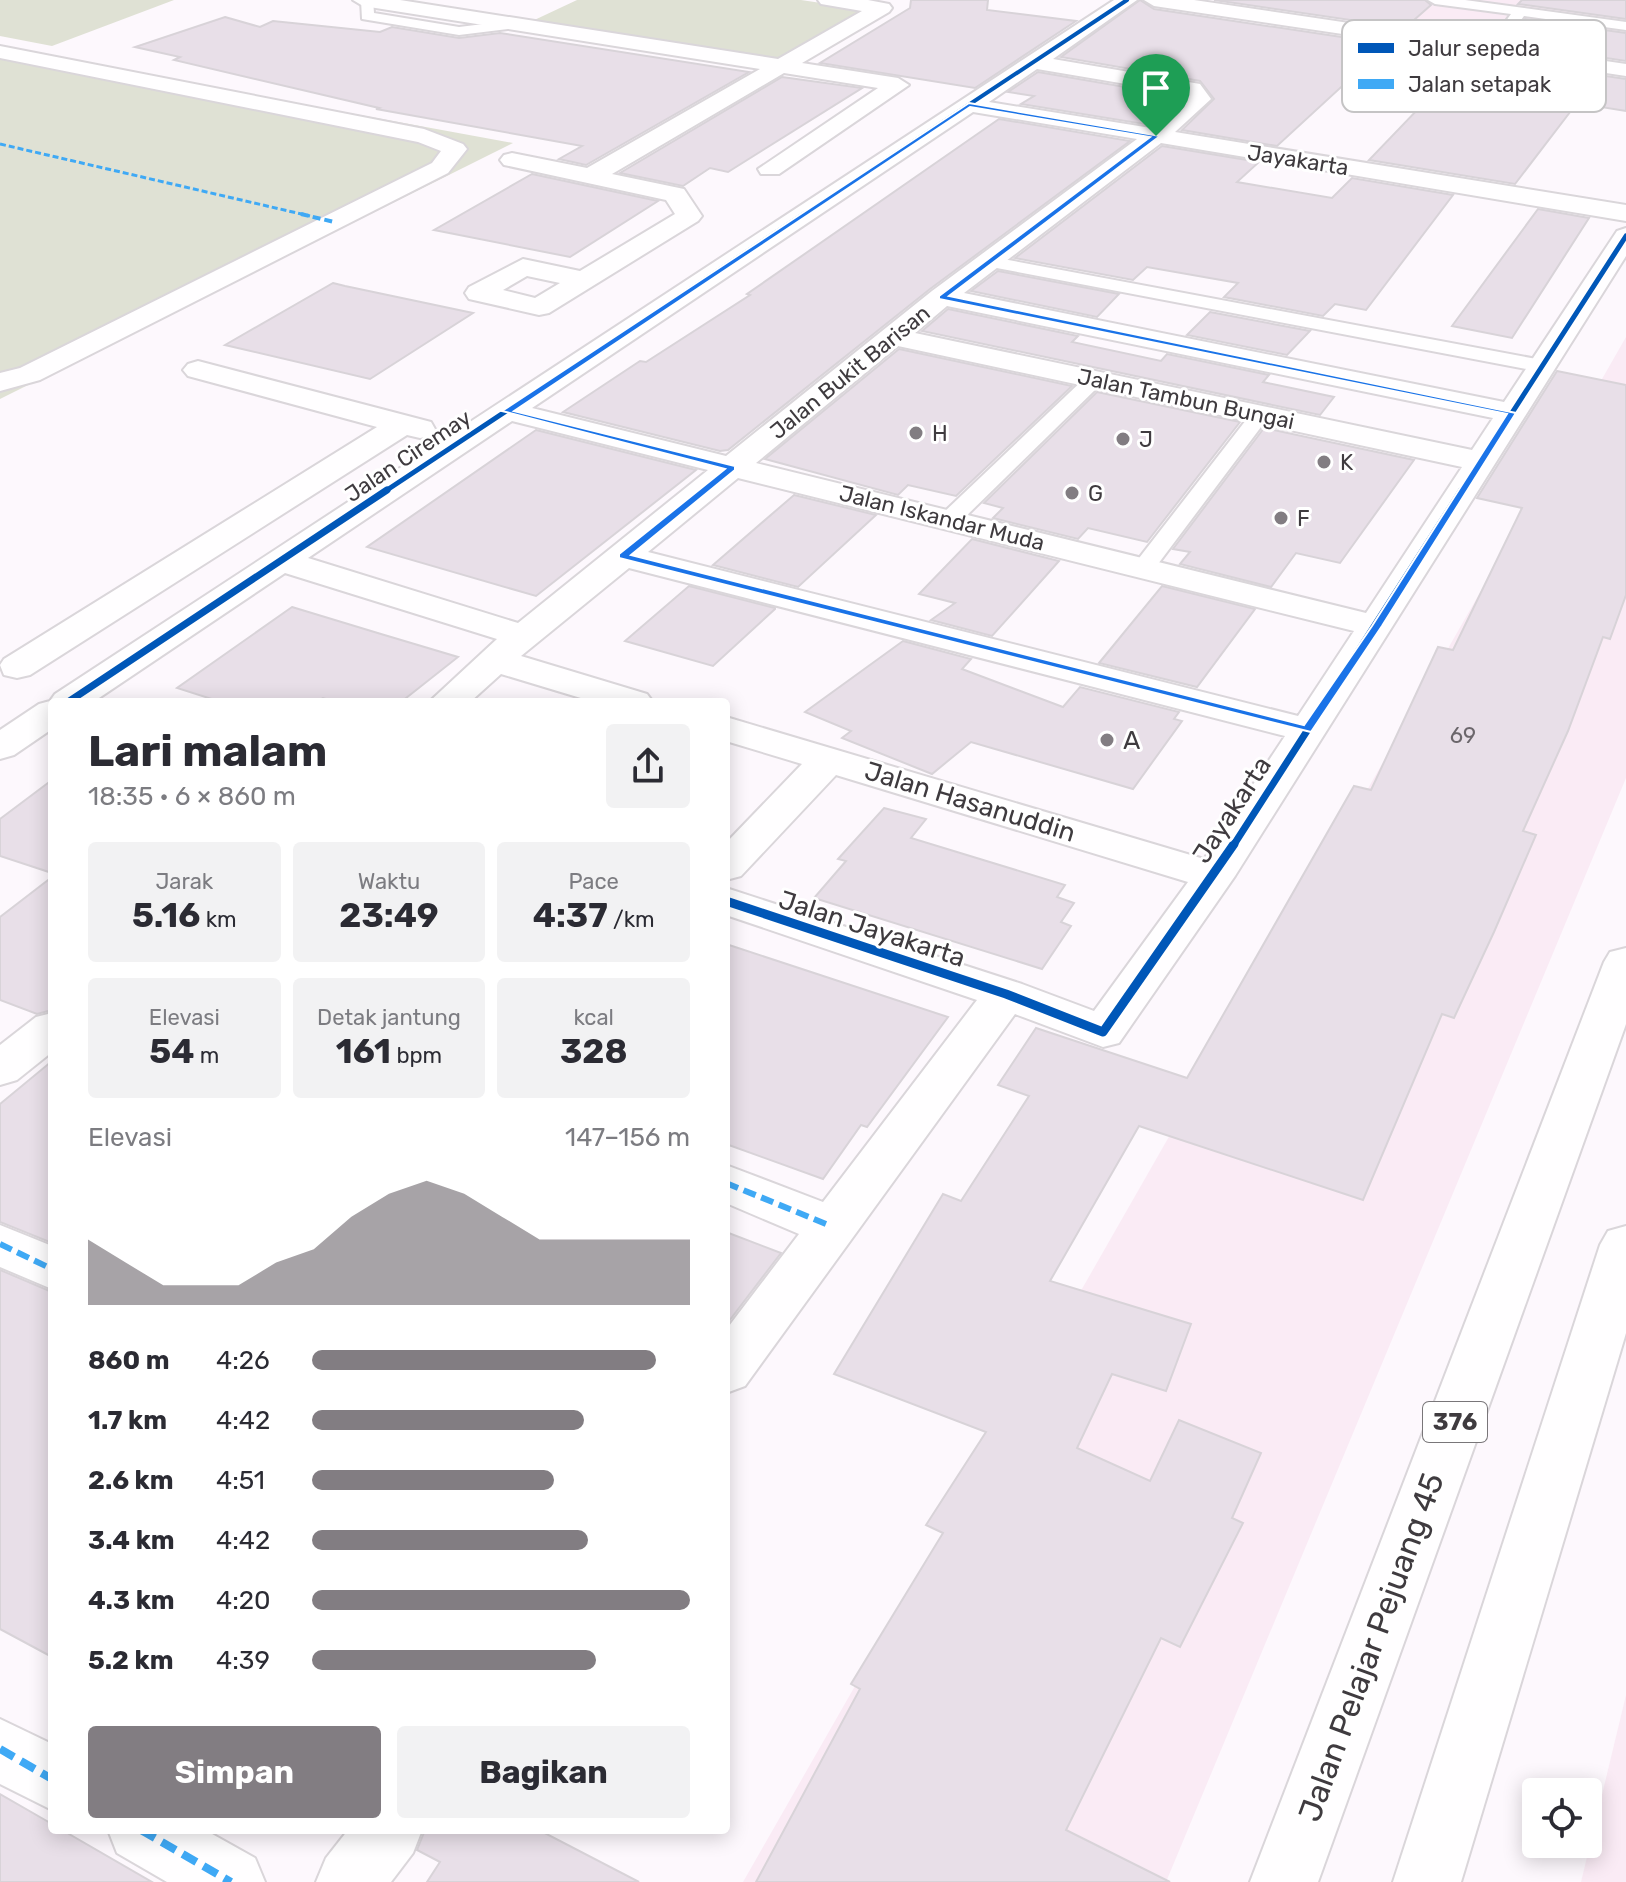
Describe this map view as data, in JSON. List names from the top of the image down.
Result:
{
  "streets": {
    "street": [
      "Jayakarta",
      "Jalan Bukit Barisan",
      "Jalan Tambun Bungai",
      "Jalan Ciremay",
      "Jalan Iskandar Muda",
      "Jalan Hasanuddin",
      "Jalan Jayakarta",
      "376",
      "Jalan Pelajar Pejuang 45"
    ]
  },
  "crossings": [
    ["Jayakarta", "Jalan Bukit Barisan"],
    ["Jayakarta", "Jalan Tambun Bungai"],
    ["Jayakarta", "Jalan Ciremay"],
    ["Jayakarta", "Jalan Iskandar Muda"],
    ["Jayakarta", "Jalan Hasanuddin"],
    ["Jayakarta", "Jalan Jayakarta"],
    ["Jalan Bukit Barisan", "Jalan Tambun Bungai"],
    ["Jalan Bukit Barisan", "Jalan Ciremay"],
    ["Jalan Bukit Barisan", "Jalan Iskandar Muda"],
    ["Jalan Ciremay", "Jalan Iskandar Muda"]
  ],
  "places": [
    "H",
    "J",
    "K",
    "G",
    "F",
    "A"
  ],
  "house_numbers": ["69"],
  "legend": ["Jalur sepeda", "Jalan setapak"],
  "page": {
    "heading": ["Lari malam", "18:35 · 6 × 860 m"],
    "stats": [
      ["Jarak", "5.16 km"],
      ["Waktu", "23:49"],
      ["Pace", "4:37 /km"],
      ["Elevasi", "54 m"],
      ["Detak jantung", "161 bpm"],
      ["kcal", "328"]
    ],
    "chart": ["Elevasi", "147–156 m"],
    "list": [
      {
        "name": "860 m",
        "note": "4:26"
      },
      {
        "name": "1.7 km",
        "note": "4:42"
      },
      {
        "name": "2.6 km",
        "note": "4:51"
      },
      {
        "name": "3.4 km",
        "note": "4:42"
      },
      {
        "name": "4.3 km",
        "note": "4:20"
      },
      {
        "name": "5.2 km",
        "note": "4:39"
      }
    ],
    "buttons": ["Simpan", "Bagikan"]
  }
}
